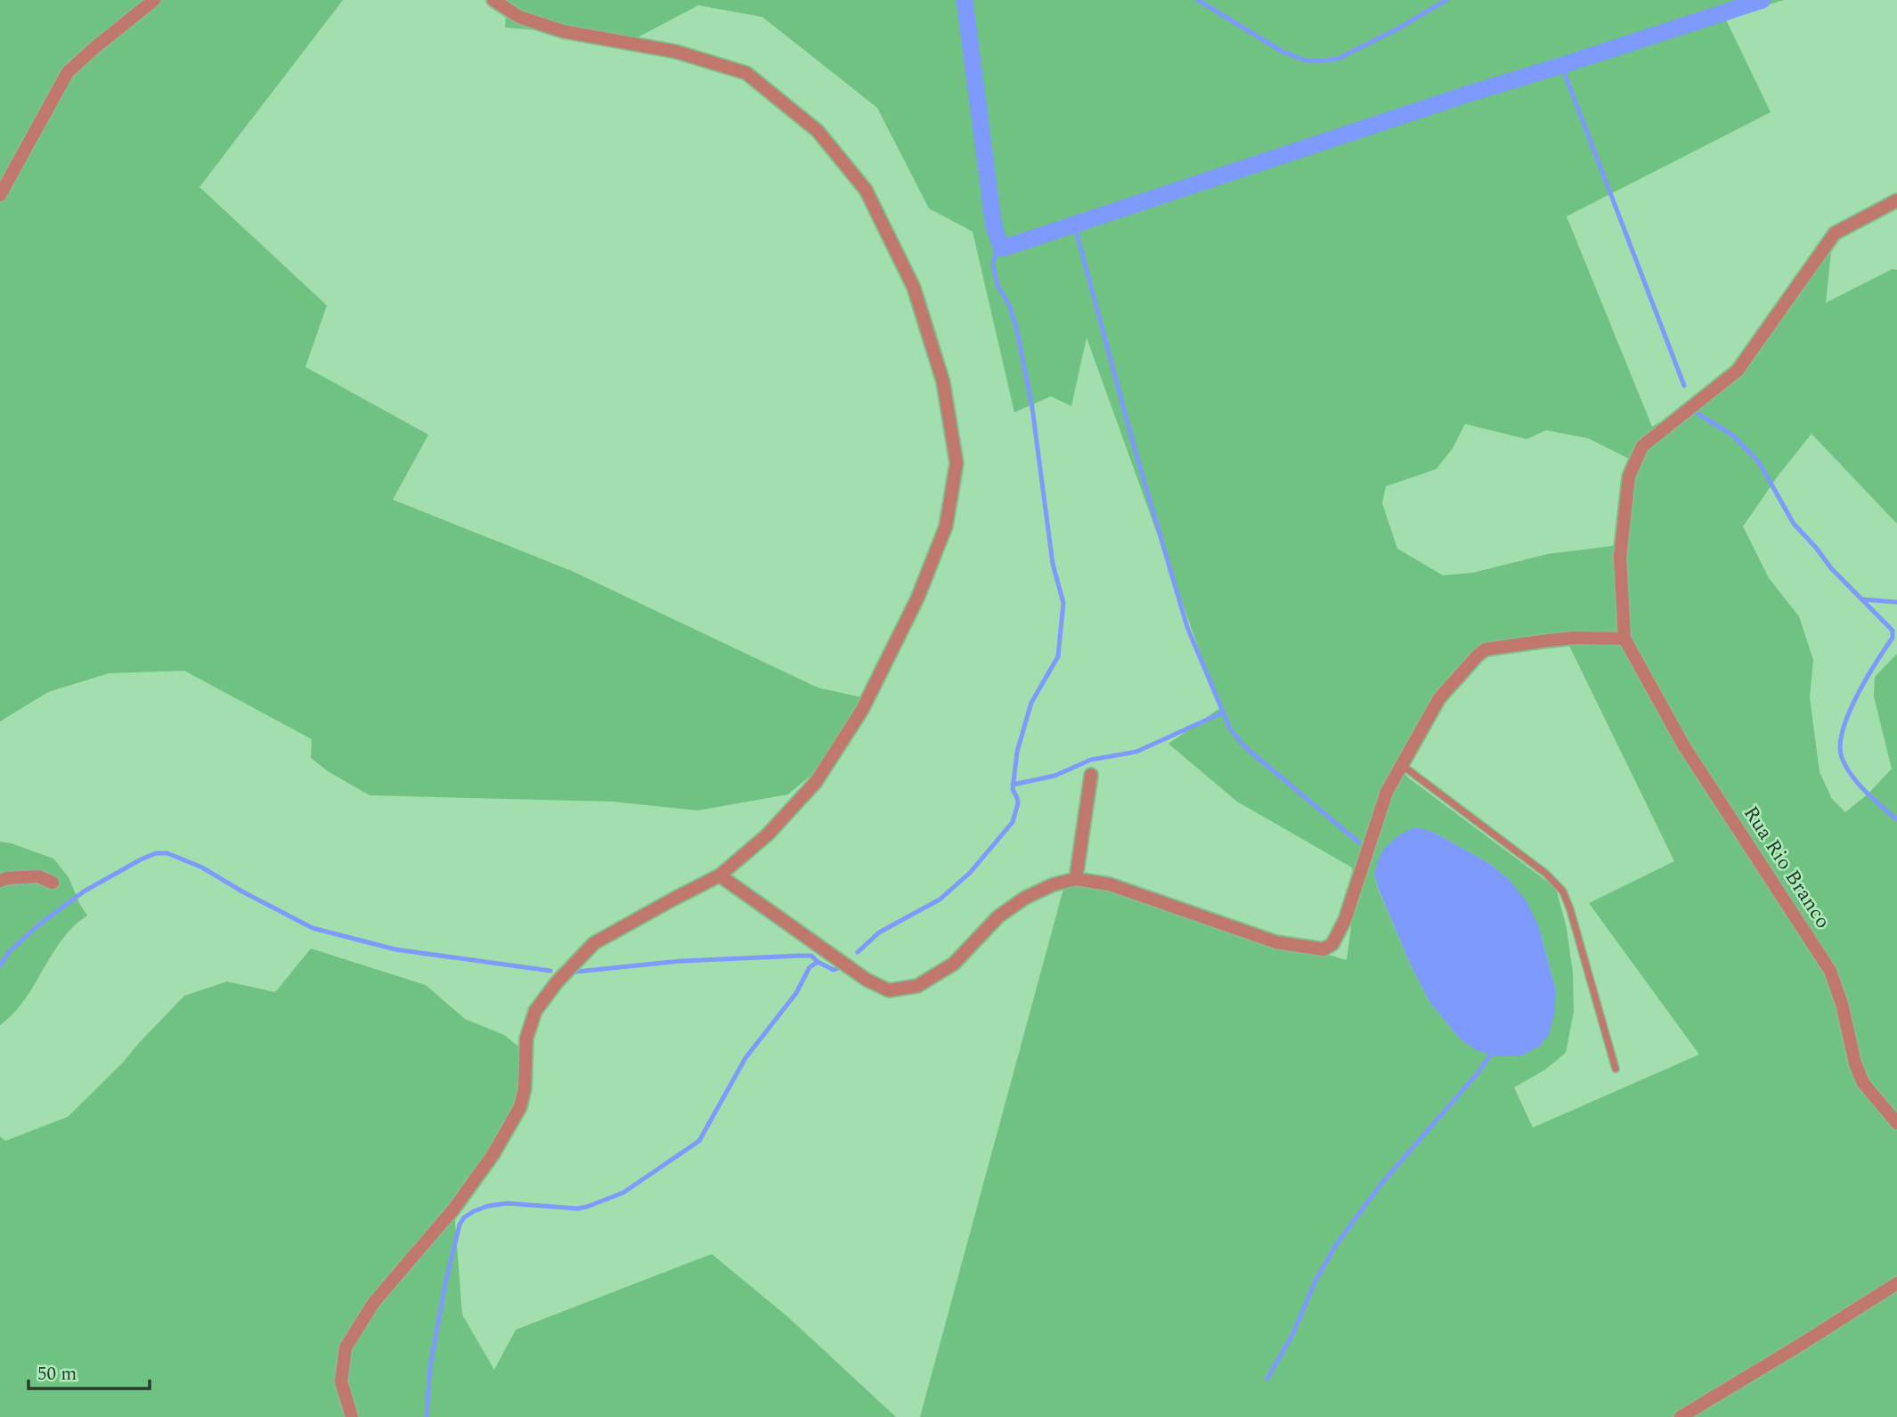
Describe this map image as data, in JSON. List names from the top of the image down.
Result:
{
  "streets": {
    "street": ["Rua Rio Branco"]
  },
  "scale_bar": "50 m"
}
